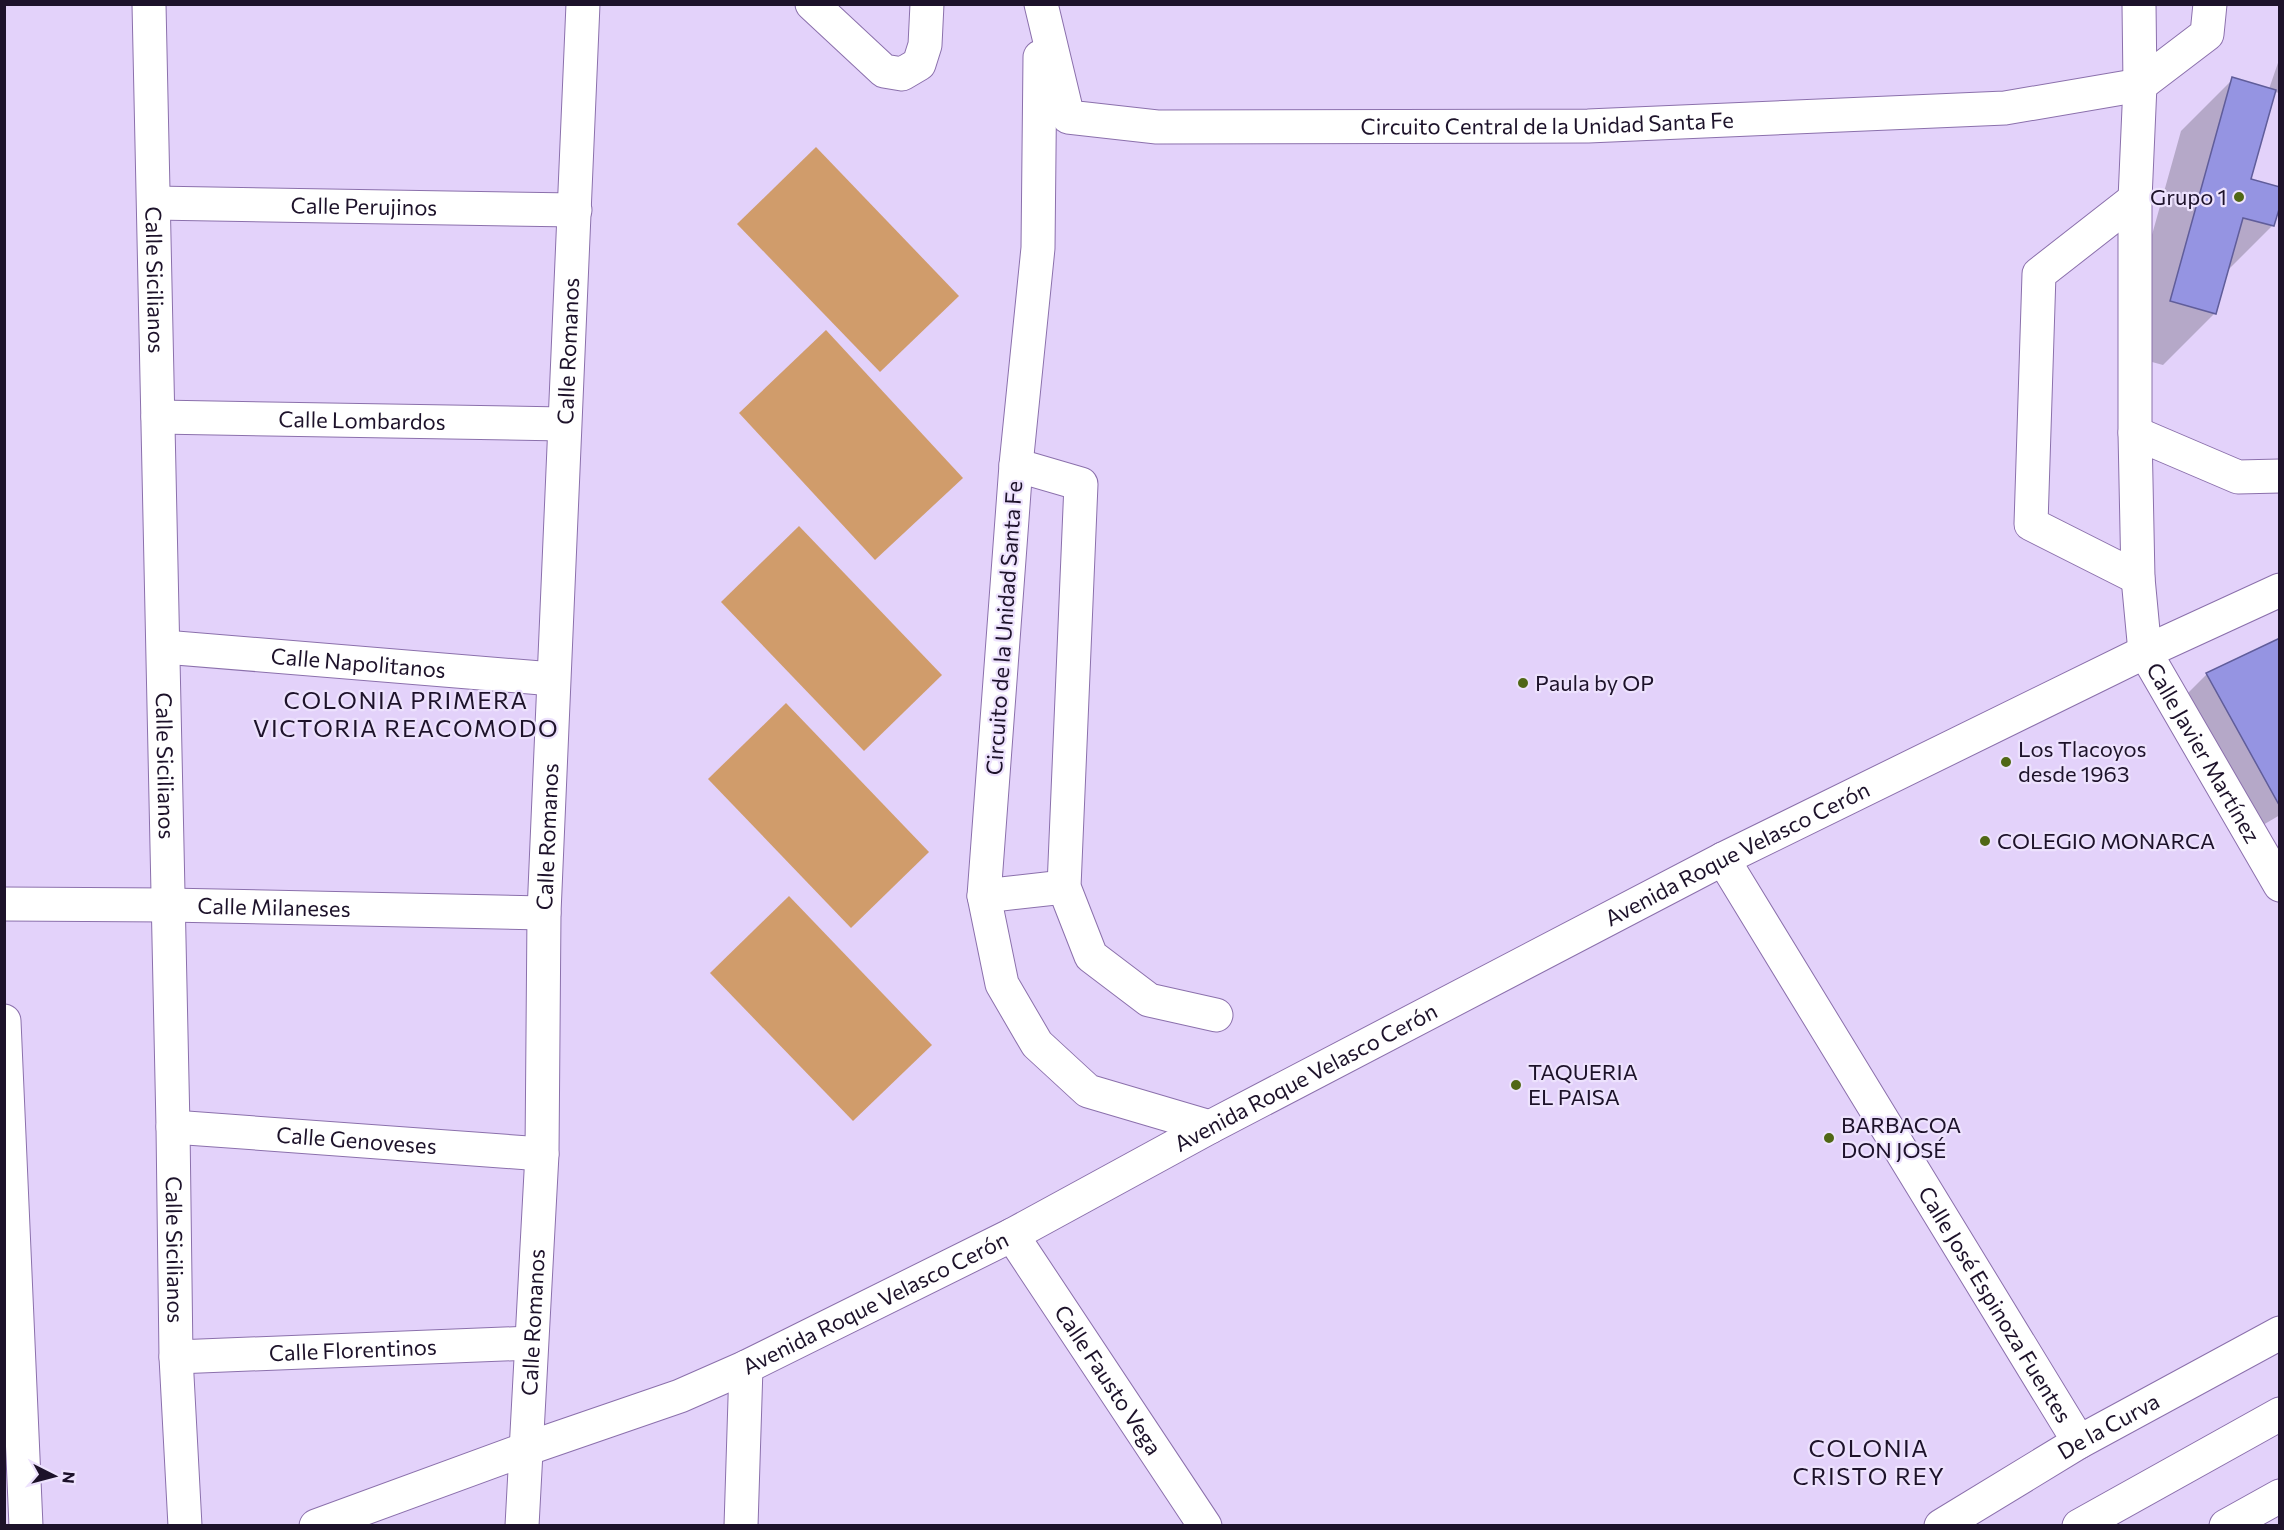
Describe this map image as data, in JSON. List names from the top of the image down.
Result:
{
  "streets": {
    "street": [
      "Circuito Central de la Unidad Santa Fe",
      "Calle Perujinos",
      "Calle Sicilianos",
      "Calle Romanos",
      "Calle Lombardos",
      "Circuito de la Unidad Santa Fe",
      "Calle Napolitanos",
      "Calle Javier Martínez",
      "Avenida Roque Velasco Cerón",
      "Calle Milaneses",
      "Calle Genoveses",
      "Calle José Espinoza Fuentes",
      "Calle Florentinos",
      "Calle Fausto Vega",
      "De la Curva"
    ]
  },
  "crossings": [
    ["Circuito Central de la Unidad Santa Fe", "Circuito de la Unidad Santa Fe"],
    ["Calle Perujinos", "Calle Sicilianos"],
    ["Calle Perujinos", "Calle Romanos"],
    ["Calle Sicilianos", "Calle Lombardos"],
    ["Calle Sicilianos", "Calle Napolitanos"],
    ["Calle Sicilianos", "Calle Milaneses"],
    ["Calle Sicilianos", "Calle Genoveses"],
    ["Calle Sicilianos", "Calle Florentinos"],
    ["Calle Romanos", "Calle Lombardos"],
    ["Calle Romanos", "Calle Napolitanos"],
    ["Calle Romanos", "Avenida Roque Velasco Cerón"],
    ["Calle Romanos", "Calle Milaneses"],
    ["Calle Romanos", "Calle Genoveses"],
    ["Calle Romanos", "Calle Florentinos"],
    ["Circuito de la Unidad Santa Fe", "Avenida Roque Velasco Cerón"],
    ["Calle Javier Martínez", "Avenida Roque Velasco Cerón"],
    ["Avenida Roque Velasco Cerón", "Calle José Espinoza Fuentes"],
    ["Avenida Roque Velasco Cerón", "Calle Fausto Vega"],
    ["Calle José Espinoza Fuentes", "De la Curva"]
  ],
  "districts": ["COLONIA PRIMERA VICTORIA REACOMODO", "COLONIA CRISTO REY"],
  "places": [
    "Grupo 1",
    "Paula by OP",
    "Los Tlacoyos desde 1963",
    "COLEGIO MONARCA",
    "TAQUERIA EL PAISA",
    "BARBACOA DON JOSÉ"
  ],
  "north": "right"
}
